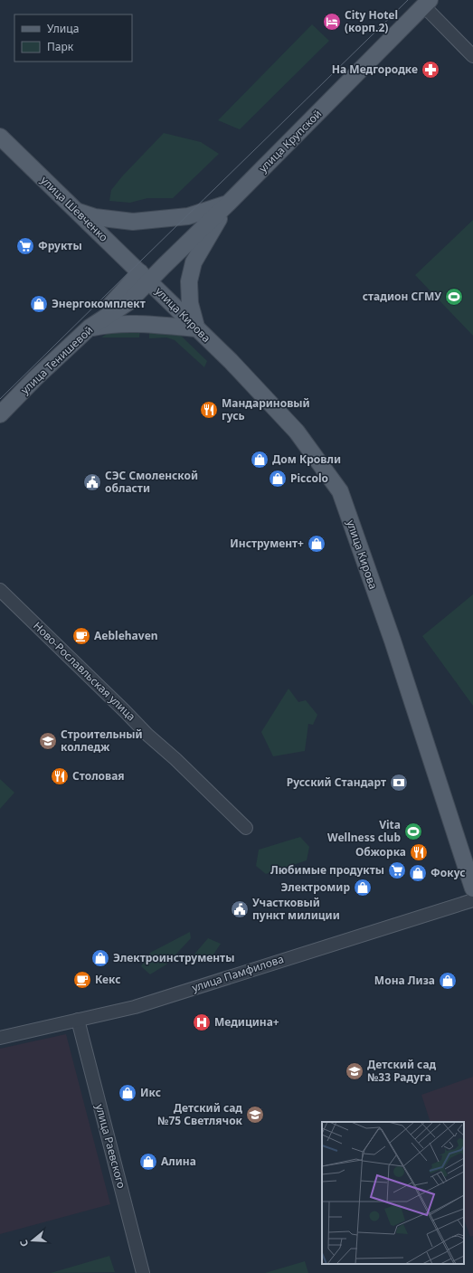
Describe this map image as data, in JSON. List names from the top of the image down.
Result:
{
  "streets": {
    "main road": [
      "улица Крупской",
      "улица Шевченко",
      "улица Кирова",
      "улица Тенишевой"
    ],
    "street": ["Ново-Рославльская улица", "улица Памфилова", "улица Раевского"]
  },
  "crossings": [
    ["улица Крупской", "улица Шевченко"],
    ["улица Крупской", "улица Кирова"],
    ["улица Крупской", "улица Тенишевой"],
    ["улица Шевченко", "улица Кирова"],
    ["улица Шевченко", "улица Тенишевой"],
    ["улица Кирова", "улица Тенишевой"],
    ["улица Памфилова", "улица Раевского"]
  ],
  "places": {
    "hotel": ["City Hotel (корп.2)"],
    "pharmacy": ["На Медгородке"],
    "supermarket": ["Фрукты", "Любимые продукты"],
    "sports": ["стадион СГМУ", "Vita Wellness club"],
    "shop": [
      "Энергокомплект",
      "Дом Кровли",
      "Piccolo",
      "Инструмент+",
      "Фокус",
      "Электромир",
      "Электроинструменты",
      "Мона Лиза",
      "Икс",
      "Алина"
    ],
    "restaurant": ["Мандариновый гусь", "Столовая", "Обжорка"],
    "public building": ["СЭС Смоленской области", "Участковый пункт милиции"],
    "cafe": ["Aeblehaven", "Кекс"],
    "school or university": ["Строительный колледж", "Детский сад №33 Радуга", "Детский сад №75 Светлячок"],
    "bank": ["Русский Стандарт"],
    "hospital": ["Медицина+"]
  },
  "legend": ["Улица", "Парк"],
  "north": "left"
}
